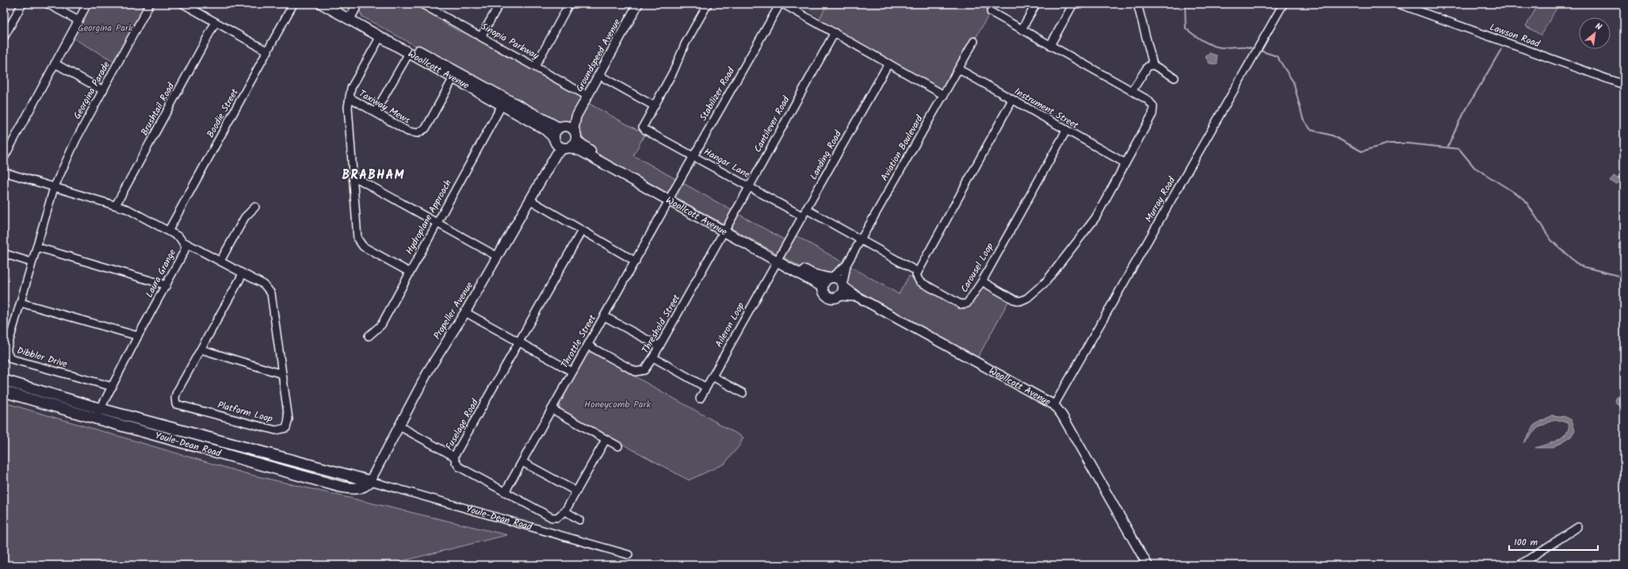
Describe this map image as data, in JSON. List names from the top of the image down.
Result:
{
  "streets": {
    "main road": ["Woollcott Avenue", "Youle-Dean Road"],
    "street": [
      "Lawson Road",
      "Sinopia Parkway",
      "Groundspeed Avenue",
      "Georgina Parade",
      "Stabilizer Road",
      "Taxiway Mews",
      "Instrument Street",
      "Brushtail Road",
      "Boodie Street",
      "Cantilever Road",
      "Aviation Boulevard",
      "Landing Road",
      "Hangar Lane",
      "Murray Road",
      "Hydroplane Approach",
      "Carousel Loop",
      "Laura Grange",
      "Propeller Avenue",
      "Threshold Street",
      "Aileron Loop",
      "Throttle Street",
      "Dibbler Drive",
      "Platform Loop",
      "Fuselage Road"
    ]
  },
  "crossings": [
    ["Sinopia Parkway", "Groundspeed Avenue"],
    ["Groundspeed Avenue", "Woollcott Avenue"],
    ["Woollcott Avenue", "Stabilizer Road"],
    ["Woollcott Avenue", "Taxiway Mews"],
    ["Woollcott Avenue", "Cantilever Road"],
    ["Woollcott Avenue", "Aviation Boulevard"],
    ["Woollcott Avenue", "Landing Road"],
    ["Woollcott Avenue", "Murray Road"],
    ["Woollcott Avenue", "Hydroplane Approach"],
    ["Woollcott Avenue", "Propeller Avenue"],
    ["Woollcott Avenue", "Threshold Street"],
    ["Woollcott Avenue", "Aileron Loop"],
    ["Woollcott Avenue", "Throttle Street"],
    ["Georgina Parade", "Laura Grange"],
    ["Georgina Parade", "Dibbler Drive"],
    ["Stabilizer Road", "Hangar Lane"],
    ["Stabilizer Road", "Throttle Street"],
    ["Instrument Street", "Aviation Boulevard"],
    ["Instrument Street", "Carousel Loop"],
    ["Brushtail Road", "Laura Grange"],
    ["Boodie Street", "Laura Grange"],
    ["Cantilever Road", "Hangar Lane"],
    ["Cantilever Road", "Threshold Street"],
    ["Aviation Boulevard", "Hangar Lane"],
    ["Landing Road", "Hangar Lane"],
    ["Landing Road", "Aileron Loop"],
    ["Hangar Lane", "Carousel Loop"],
    ["Laura Grange", "Dibbler Drive"],
    ["Laura Grange", "Platform Loop"],
    ["Laura Grange", "Youle-Dean Road"],
    ["Propeller Avenue", "Youle-Dean Road"],
    ["Threshold Street", "Throttle Street"],
    ["Throttle Street", "Fuselage Road"]
  ],
  "districts": ["BRABHAM"],
  "parks": ["Georgina Park", "Honeycomb Park"],
  "scale_bar": "100 m",
  "north": "top right"
}
